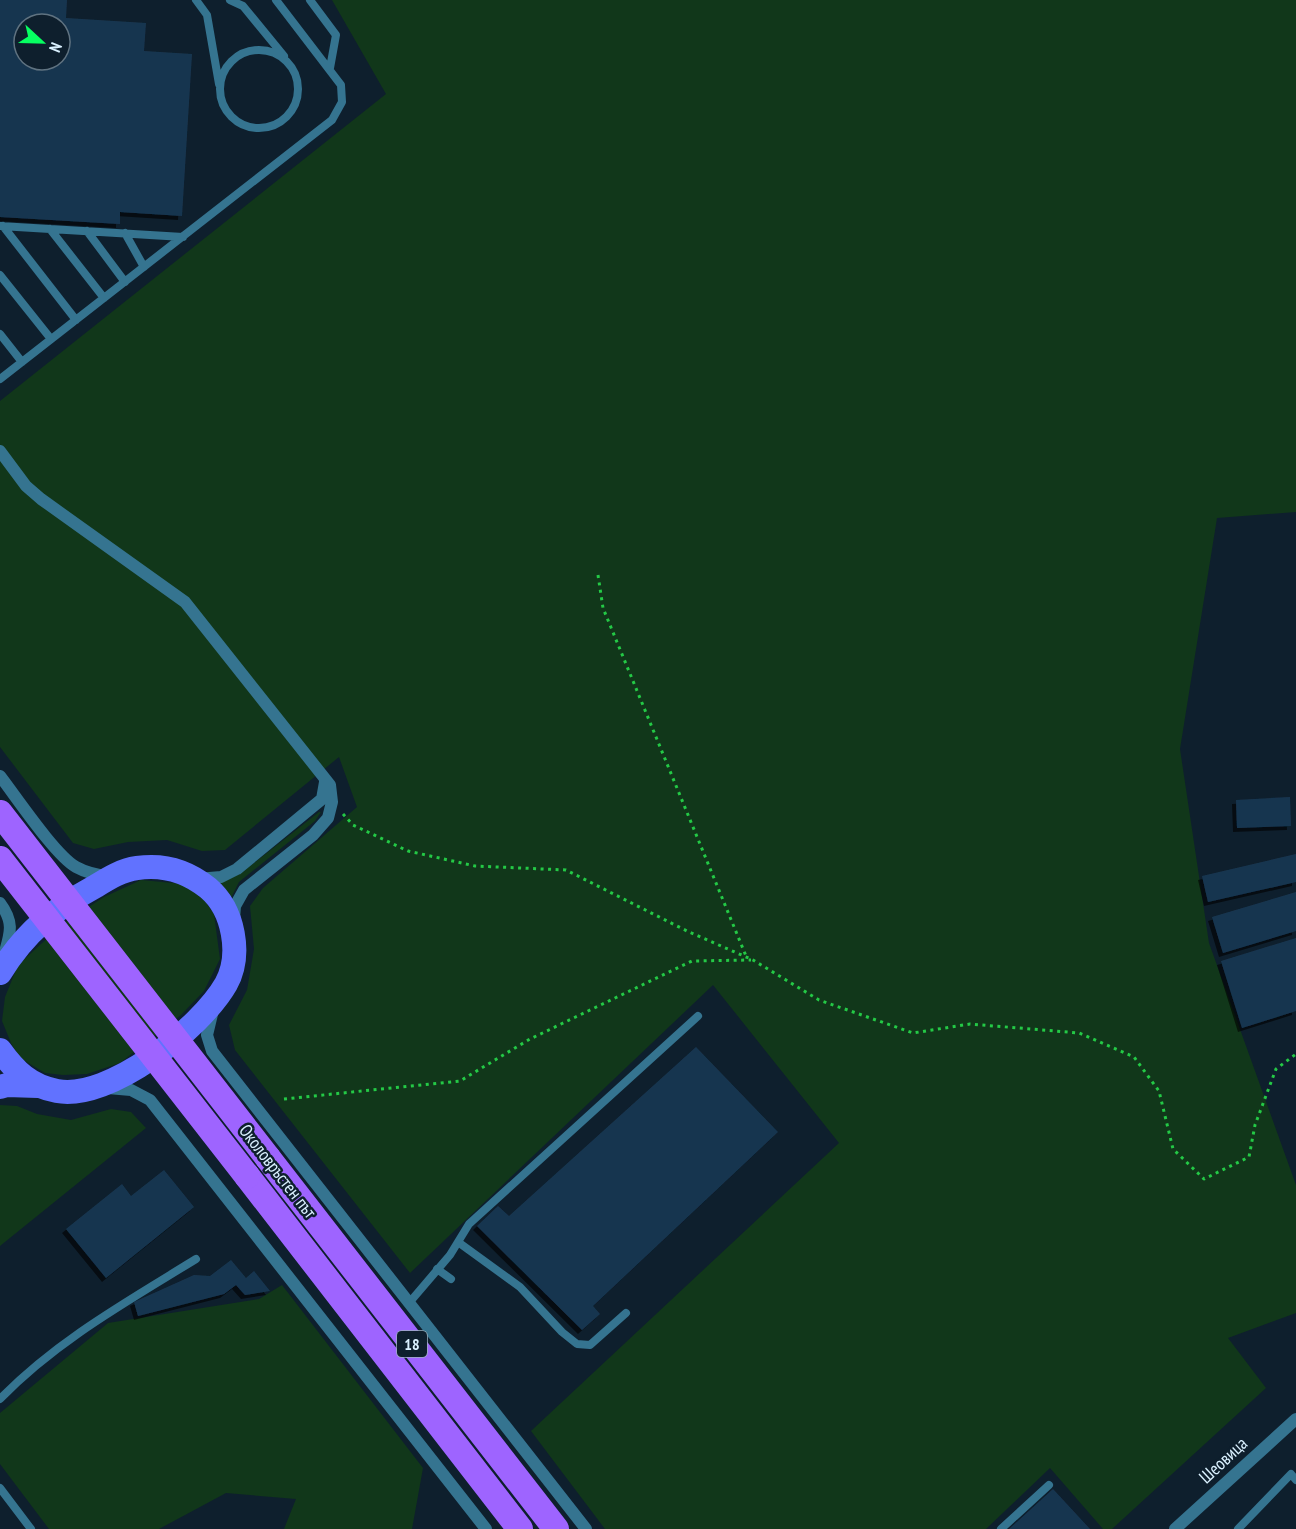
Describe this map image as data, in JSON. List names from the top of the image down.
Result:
{
  "streets": {
    "highway": ["Околовръстен път", "18"],
    "street": ["Шеовица"]
  },
  "north": "right"
}
